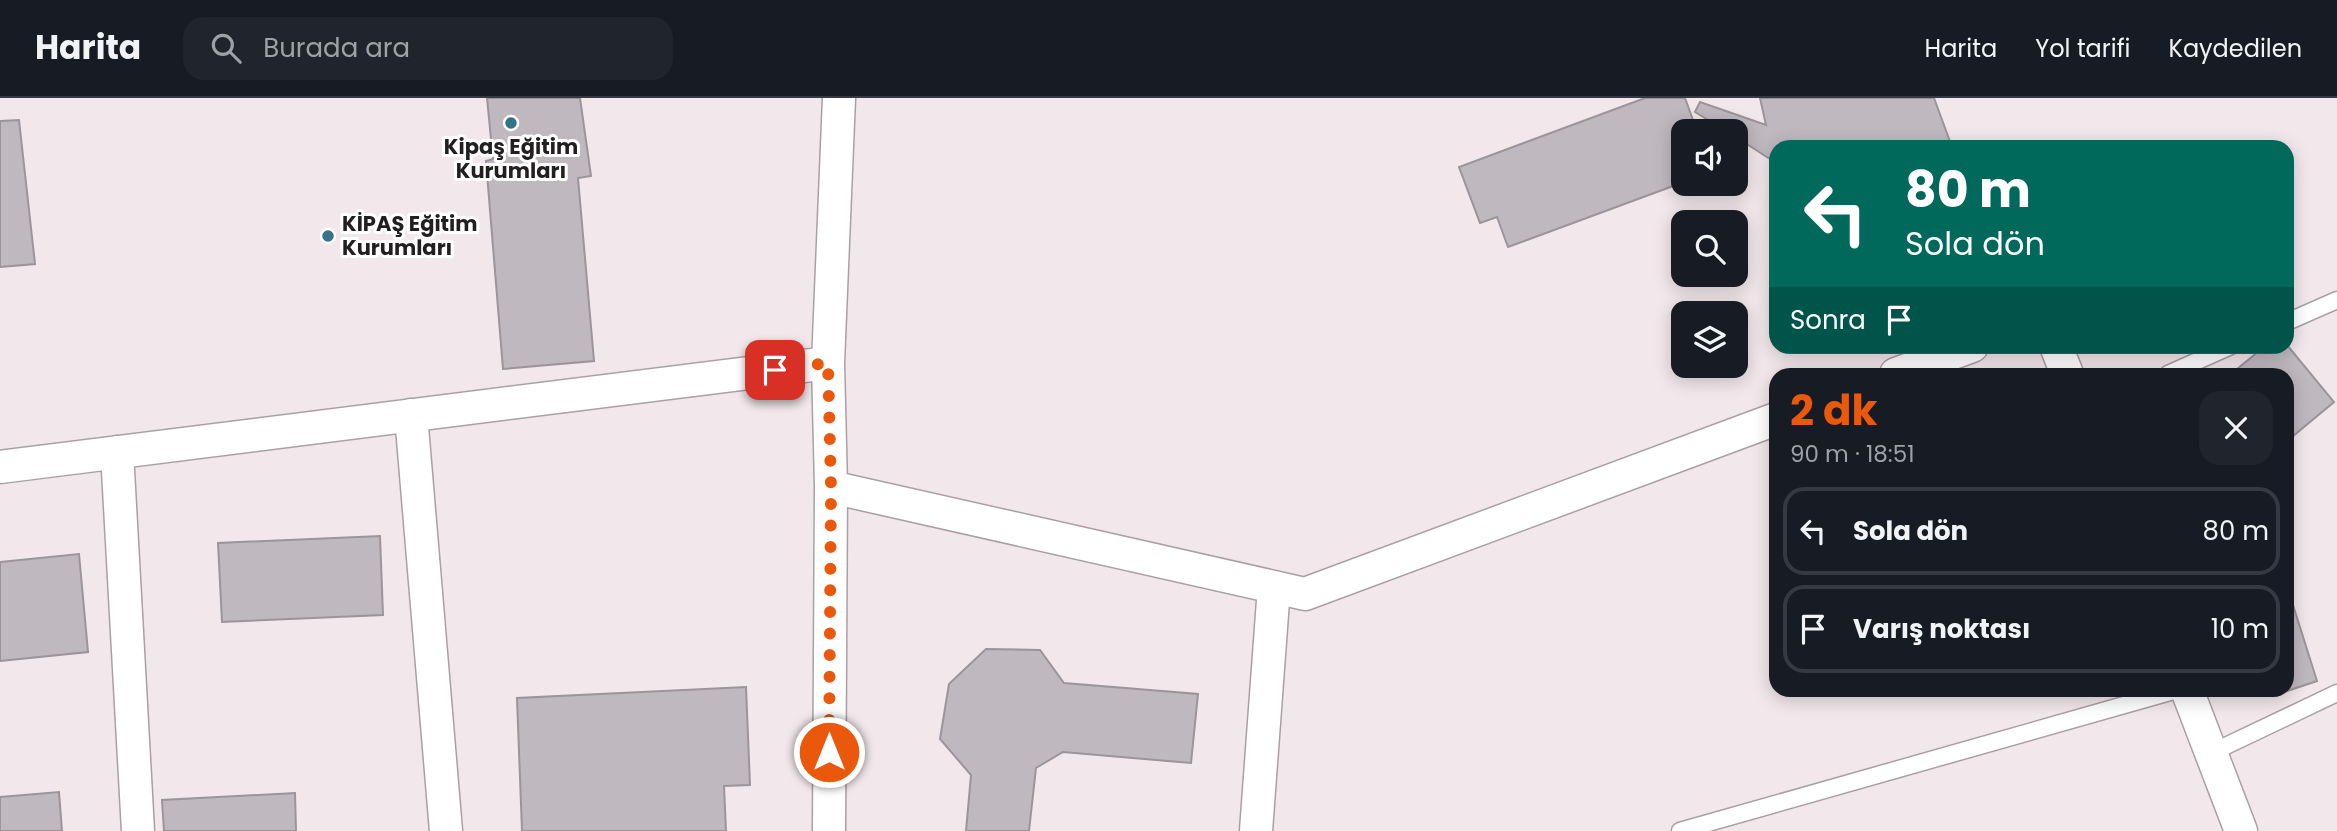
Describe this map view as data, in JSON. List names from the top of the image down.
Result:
{
  "places": ["Kipaş Eğitim Kurumları", "KİPAŞ Eğitim Kurumları"],
  "page": {
    "header": "Harita",
    "search": "Burada ara",
    "nav": ["Harita", "Yol tarifi", "Kaydedilen"],
    "turn": ["80 m", "Sola dön"],
    "then": "Sonra",
    "heading": ["2 dk", "90 m · 18:51"],
    "list": [
      {
        "name": "Sola dön",
        "value": "80 m"
      },
      {
        "name": "Varış noktası",
        "value": "10 m"
      }
    ]
  }
}
